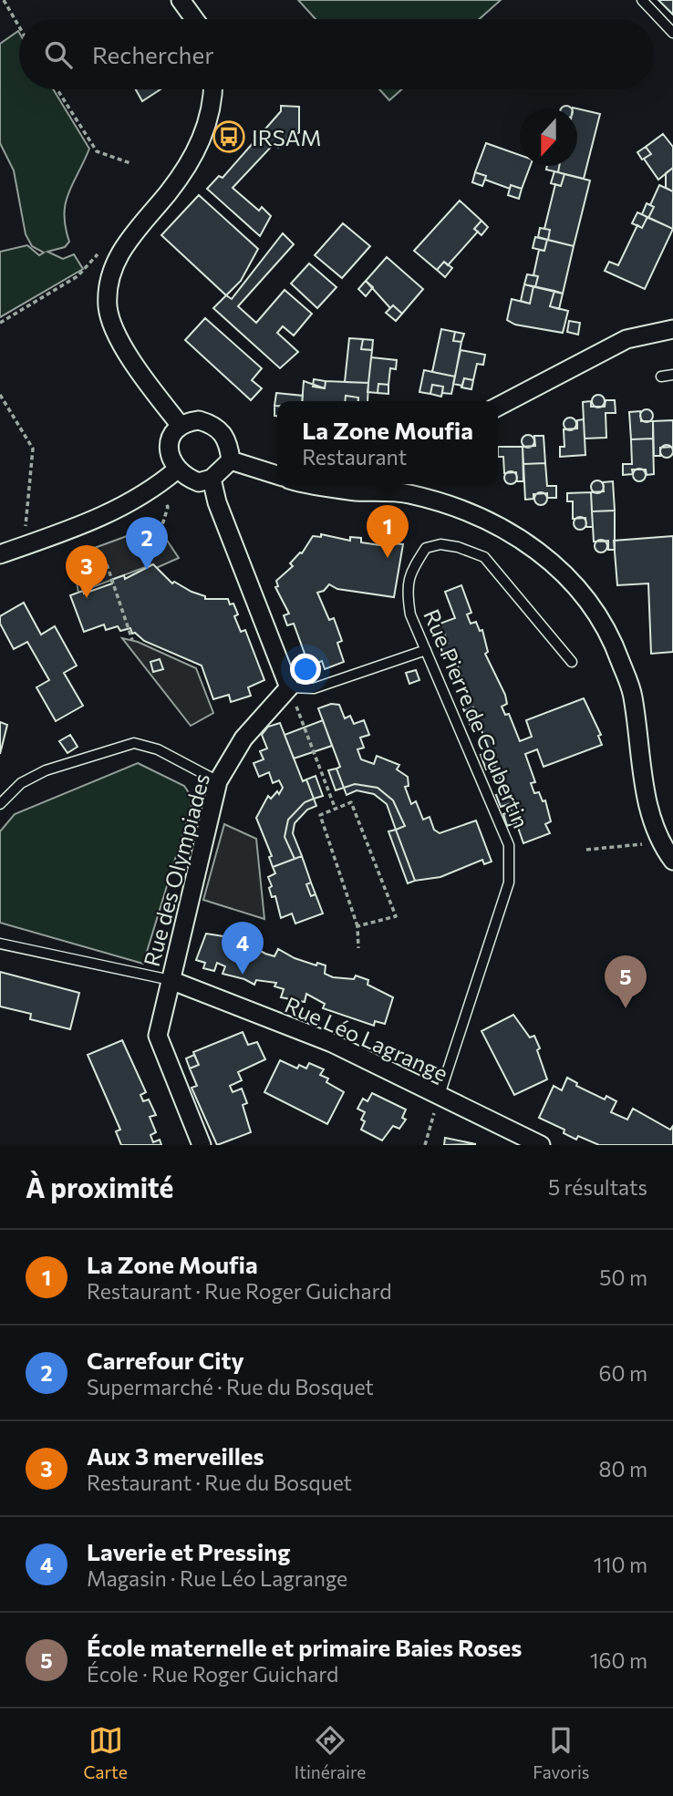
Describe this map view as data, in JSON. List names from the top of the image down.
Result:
{
  "streets": {
    "street": ["Rue des Olympiades", "Rue Léo Lagrange"],
    "lane": ["Rue Pierre de Coubertin"]
  },
  "crossings": [
    ["Rue Pierre de Coubertin", "Rue Léo Lagrange"],
    ["Rue des Olympiades", "Rue Léo Lagrange"]
  ],
  "places": {
    "bus stop": ["IRSAM"]
  },
  "north": "bottom",
  "page": {
    "search": "Rechercher",
    "popup": ["La Zone Moufia", "Restaurant"],
    "pins": [
      "1",
      "2",
      "3",
      "4",
      "5"
    ],
    "heading": ["À proximité", "5 résultats"],
    "list": [
      {
        "mark": "1",
        "name": "La Zone Moufia",
        "note": "Restaurant · Rue Roger Guichard",
        "value": "50 m"
      },
      {
        "mark": "2",
        "name": "Carrefour City",
        "note": "Supermarché · Rue du Bosquet",
        "value": "60 m"
      },
      {
        "mark": "3",
        "name": "Aux 3 merveilles",
        "note": "Restaurant · Rue du Bosquet",
        "value": "80 m"
      },
      {
        "mark": "4",
        "name": "Laverie et Pressing",
        "note": "Magasin · Rue Léo Lagrange",
        "value": "110 m"
      },
      {
        "mark": "5",
        "name": "École maternelle et primaire Baies Roses",
        "note": "École · Rue Roger Guichard",
        "value": "160 m"
      }
    ],
    "nav": ["Carte", "Itinéraire", "Favoris"]
  }
}
